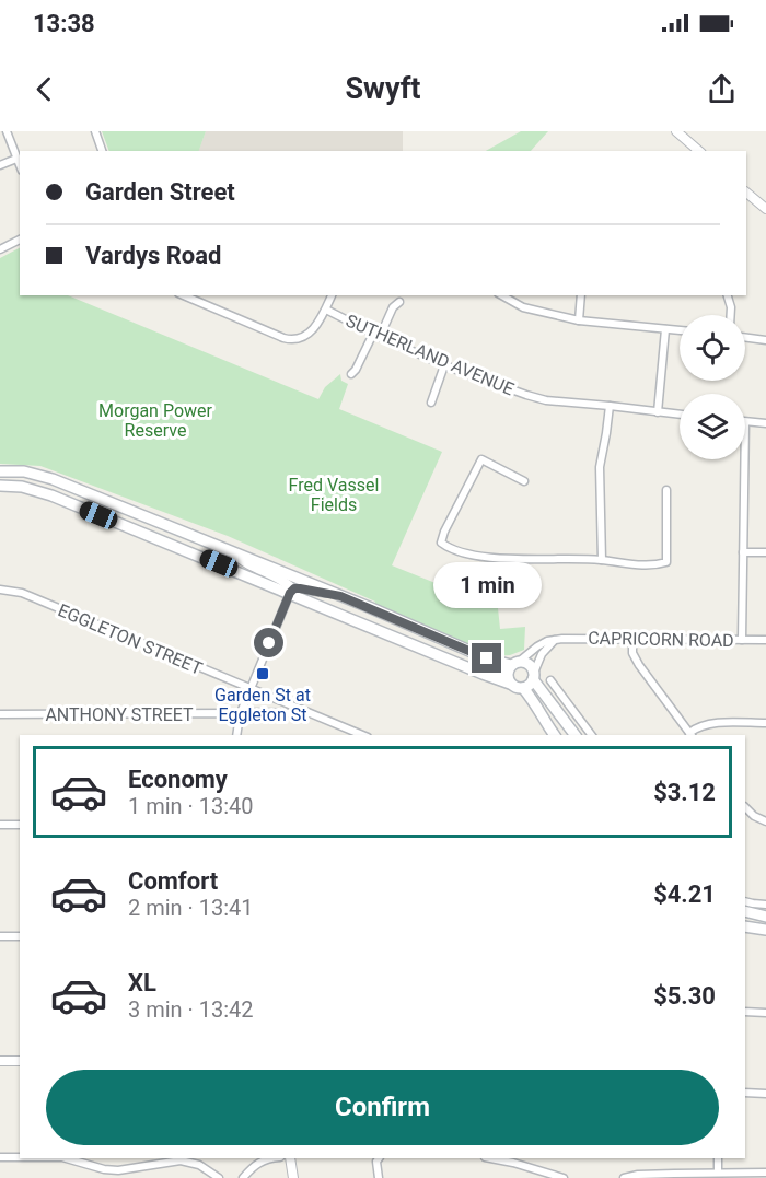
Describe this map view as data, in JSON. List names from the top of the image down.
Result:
{
  "streets": {
    "street": [
      "SUTHERLAND AVENUE",
      "EGGLETON STREET",
      "CAPRICORN ROAD",
      "ANTHONY STREET"
    ]
  },
  "crossings": [
    ["EGGLETON STREET", "ANTHONY STREET"]
  ],
  "parks": ["Morgan Power Reserve", "Fred Vassel Fields"],
  "places": {
    "transit": ["Garden St at Eggleton St"]
  },
  "page": {
    "status": "13:38",
    "header": "Swyft",
    "banner": ["Garden Street", "Vardys Road"],
    "bubble": "1 min",
    "list": [
      {
        "name": "Economy",
        "note": "1 min · 13:40",
        "value": "$3.12"
      },
      {
        "name": "Comfort",
        "note": "2 min · 13:41",
        "value": "$4.21"
      },
      {
        "name": "XL",
        "note": "3 min · 13:42",
        "value": "$5.30"
      }
    ],
    "buttons": "Confirm"
  }
}
